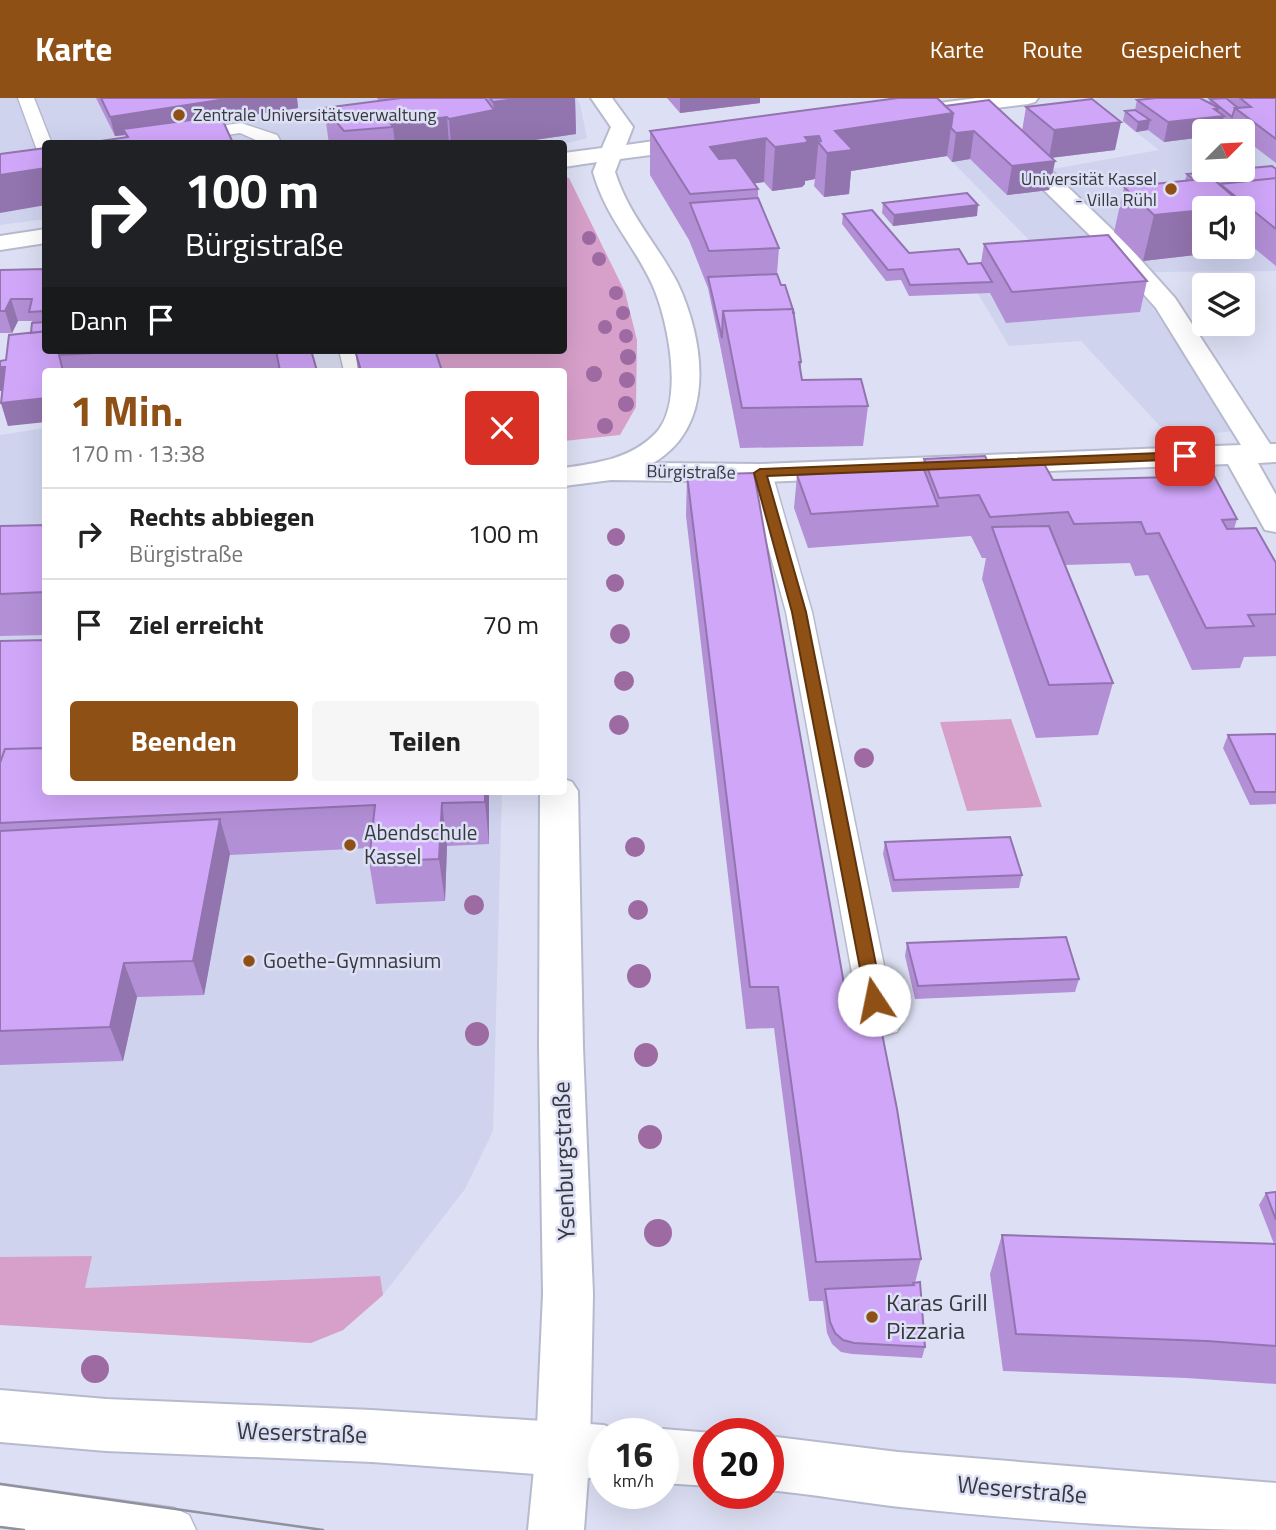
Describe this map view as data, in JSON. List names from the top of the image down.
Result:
{
  "streets": {
    "street": ["Bürgistraße", "Ysenburgstraße", "Weserstraße"]
  },
  "crossings": [
    ["Ysenburgstraße", "Weserstraße"]
  ],
  "places": [
    "Zentrale Universitätsverwaltung",
    "Universität Kassel - Villa Rühl",
    "Abendschule Kassel",
    "Goethe-Gymnasium",
    "Karas Grill Pizzaria"
  ],
  "north": "top right",
  "page": {
    "header": "Karte",
    "nav": ["Karte", "Route", "Gespeichert"],
    "turn": ["100 m", "Bürgistraße"],
    "then": "Dann",
    "heading": ["1 Min.", "170 m · 13:38"],
    "list": [
      {
        "name": "Rechts abbiegen",
        "note": "Bürgistraße",
        "value": "100 m"
      },
      {
        "name": "Ziel erreicht",
        "value": "70 m"
      }
    ],
    "buttons": ["Beenden", "Teilen"],
    "speed": "16 km/h",
    "limit": "20"
  }
}
